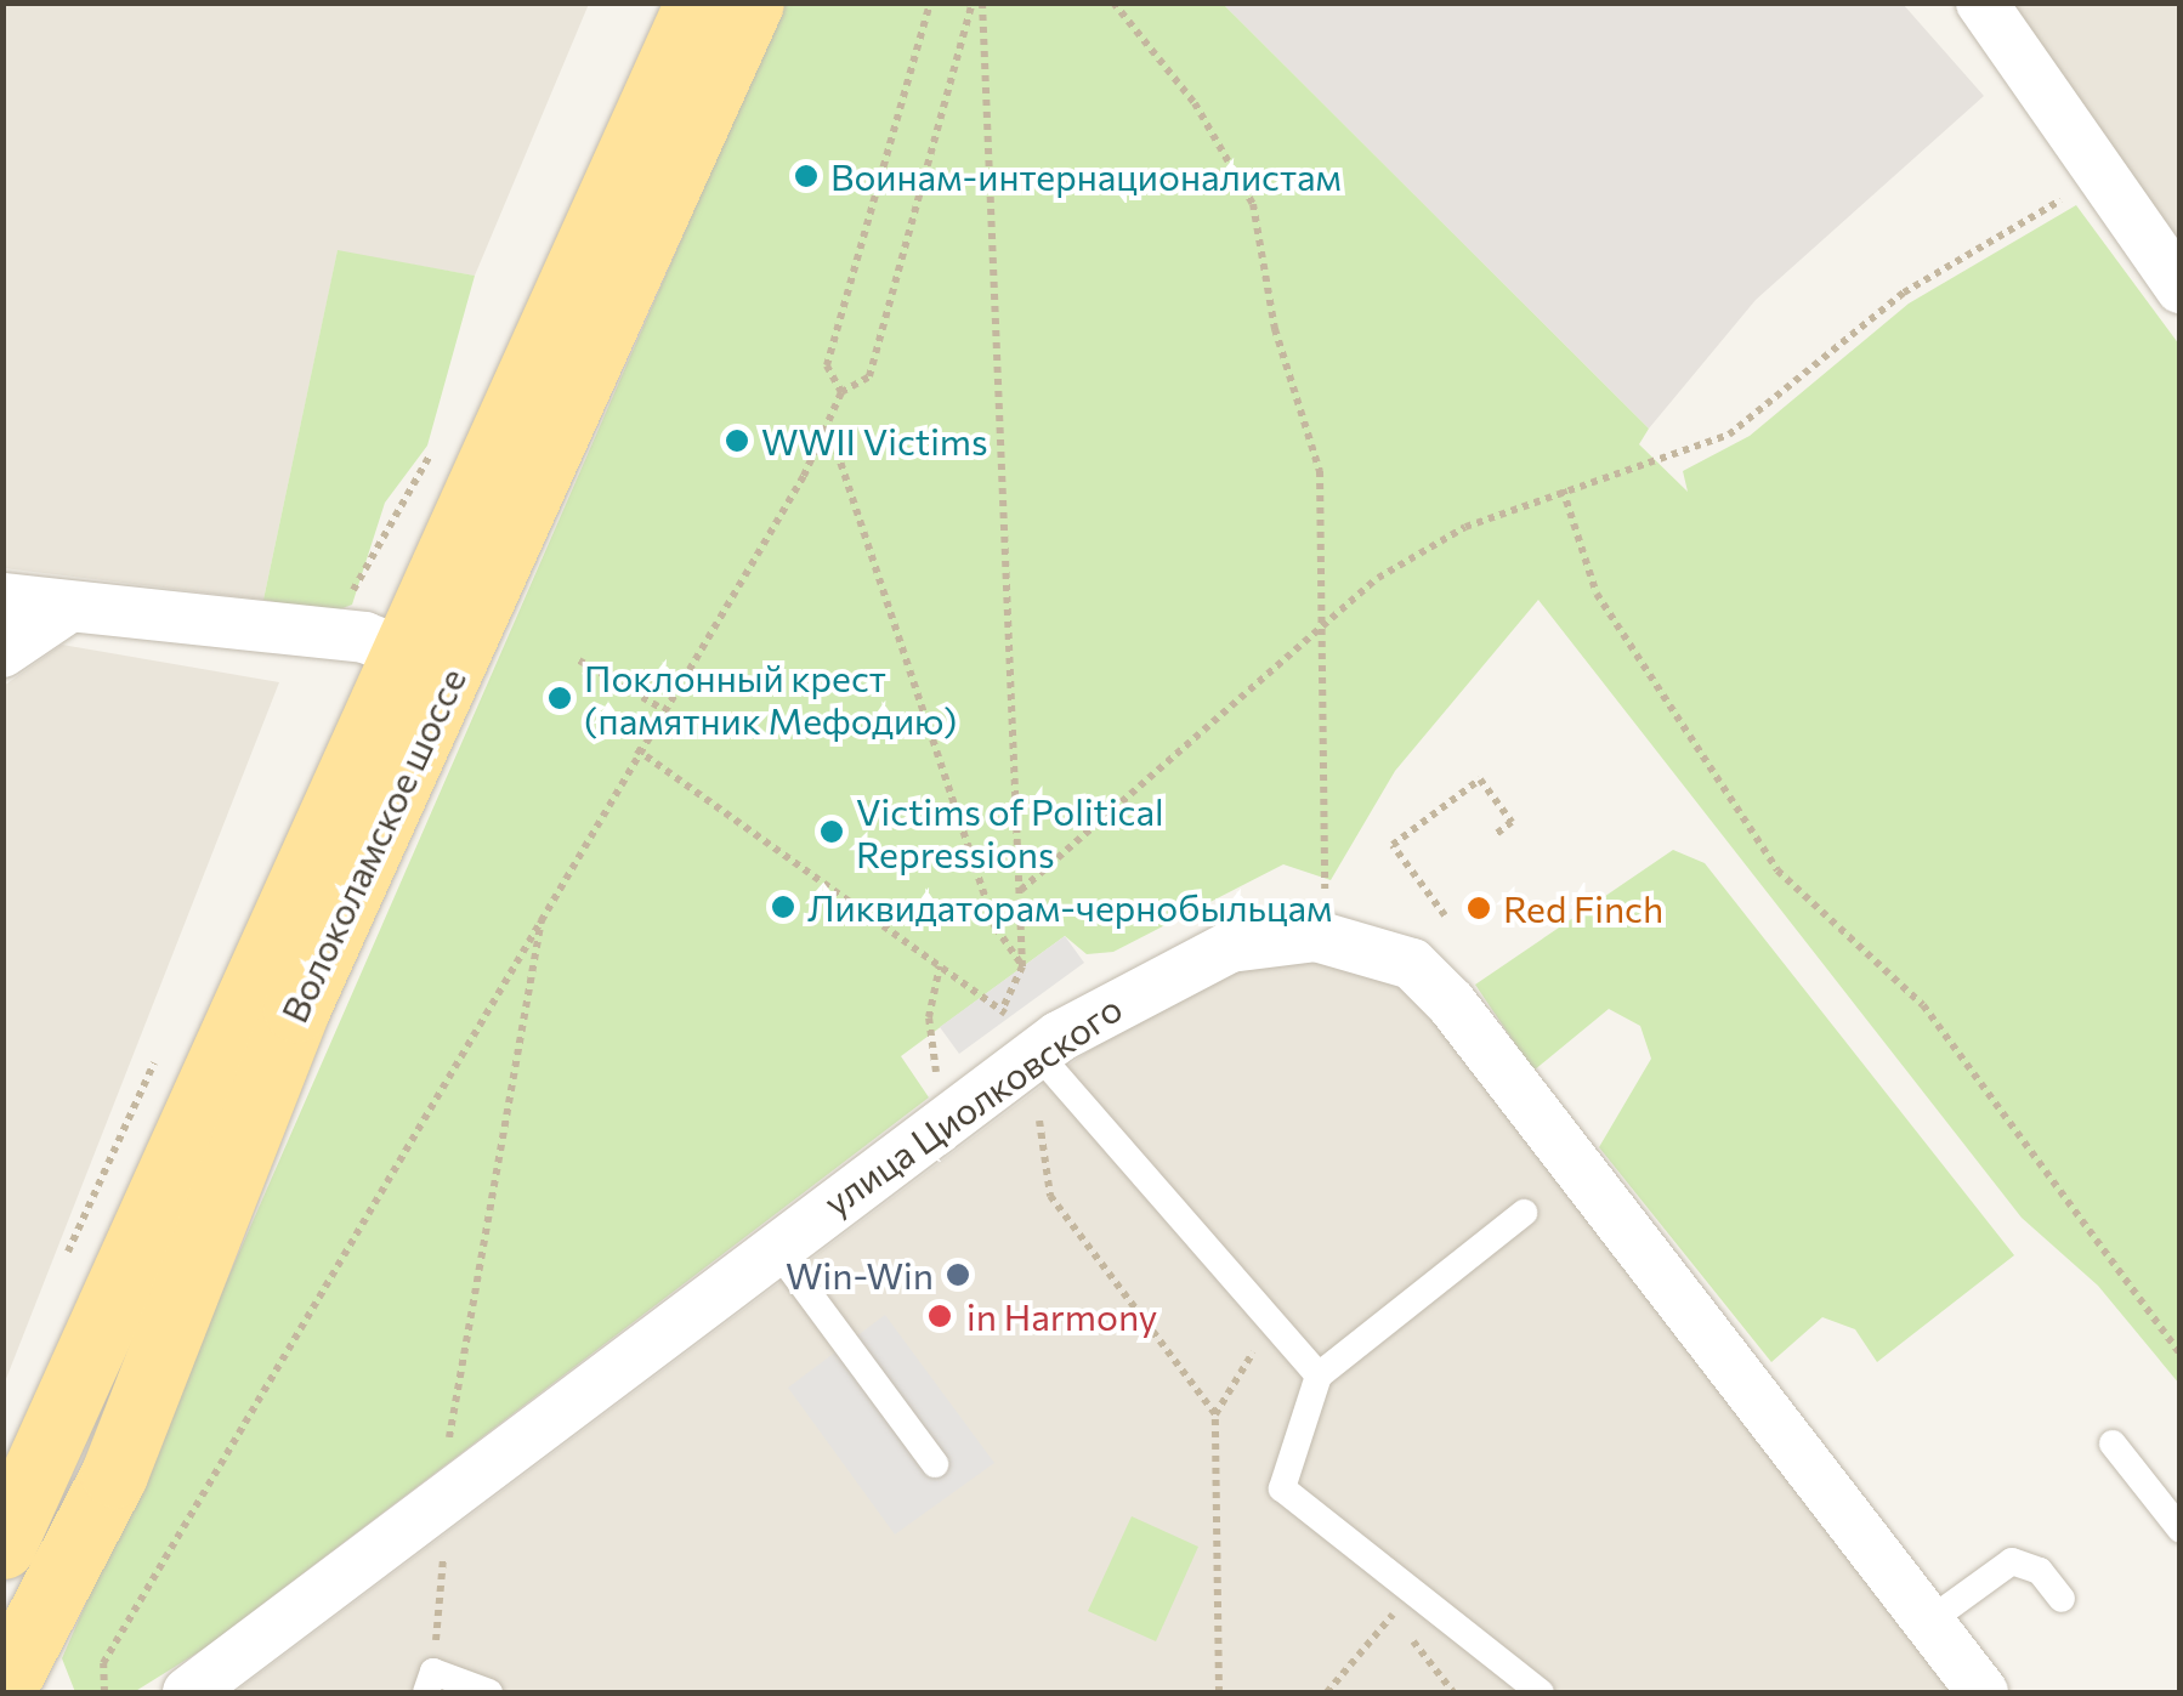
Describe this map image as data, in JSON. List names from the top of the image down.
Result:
{
  "streets": {
    "main road": ["Волоколамское шоссе"],
    "street": ["улица Циолковского"]
  },
  "places": [
    "Воинам-интернационалистам",
    "WWII Victims",
    "Поклонный крест (памятник Мефодию)",
    "Victims of Political Repressions",
    "Ликвидаторам-чернобыльцам",
    "Red Finch",
    "Win-Win",
    "in Harmony"
  ]
}
